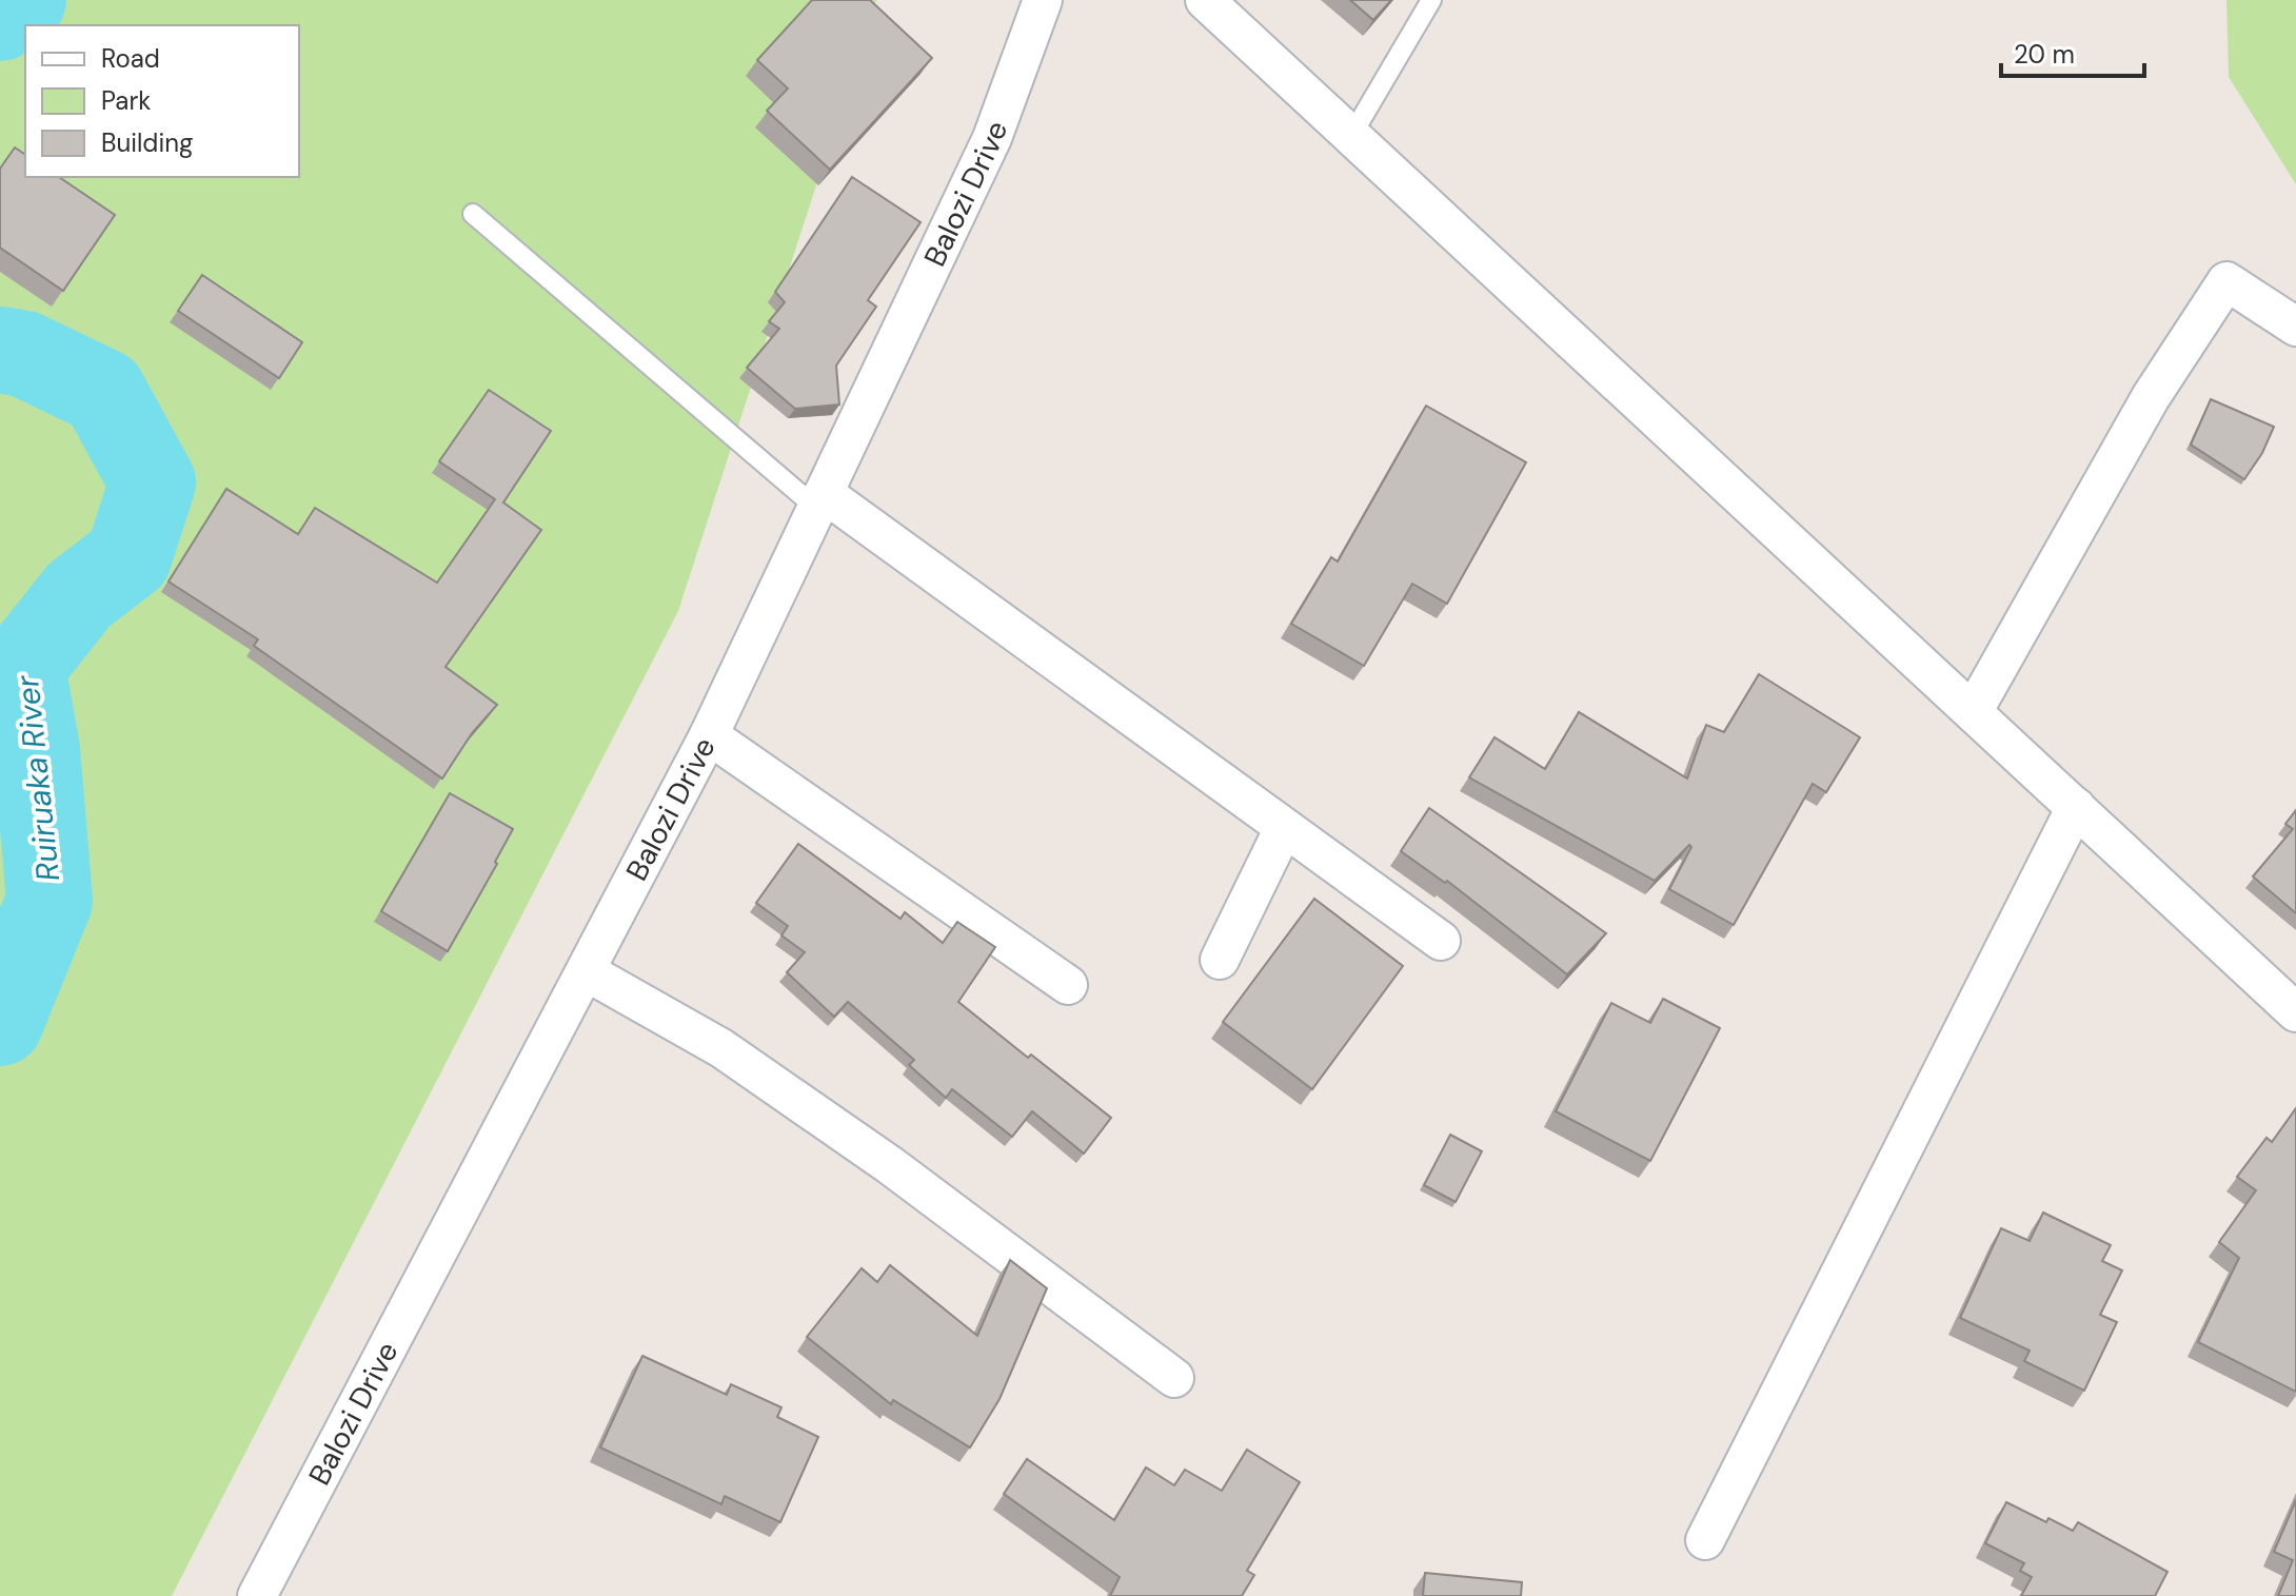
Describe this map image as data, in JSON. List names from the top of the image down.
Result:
{
  "streets": {
    "street": ["Balozi Drive"]
  },
  "water": ["Ruiruaka River"],
  "legend": ["Road", "Park", "Building"],
  "scale_bar": "20 m"
}
